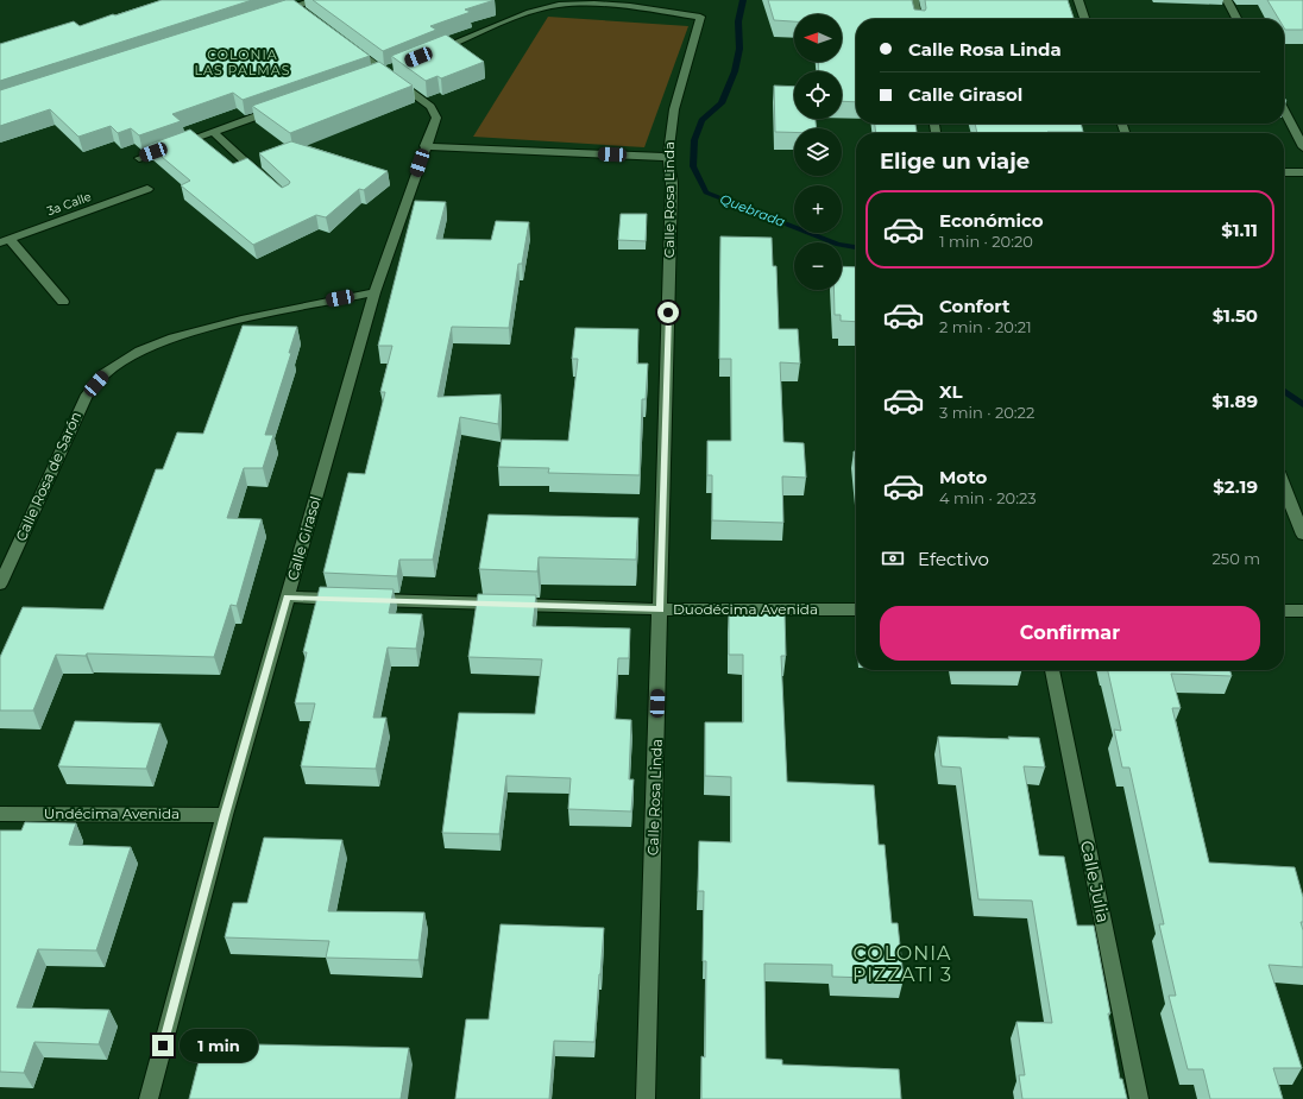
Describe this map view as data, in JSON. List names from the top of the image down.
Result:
{
  "streets": {
    "street": [
      "Calle Rosa Linda",
      "3a Calle",
      "Calle Rosa de Sarón",
      "Calle Girasol",
      "Duodécima Avenida",
      "Undécima Avenida",
      "Calle Julia"
    ]
  },
  "crossings": [
    ["Calle Rosa Linda", "Duodécima Avenida"],
    ["Calle Rosa de Sarón", "Calle Girasol"],
    ["Calle Girasol", "Duodécima Avenida"],
    ["Calle Girasol", "Undécima Avenida"]
  ],
  "districts": ["COLONIA LAS PALMAS", "COLONIA PIZZATI 3"],
  "water": ["Quebrada"],
  "north": "left",
  "page": {
    "map_buttons": ["+", "−"],
    "banner": ["Calle Rosa Linda", "Calle Girasol"],
    "heading": "Elige un viaje",
    "list": [
      {
        "name": "Económico",
        "note": "1 min · 20:20",
        "value": "$1.11"
      },
      {
        "name": "Confort",
        "note": "2 min · 20:21",
        "value": "$1.50"
      },
      {
        "name": "XL",
        "note": "3 min · 20:22",
        "value": "$1.89"
      },
      {
        "name": "Moto",
        "note": "4 min · 20:23",
        "value": "$2.19"
      }
    ],
    "pay": ["Efectivo", "250 m"],
    "buttons": "Confirmar",
    "bubble": "1 min"
  }
}
